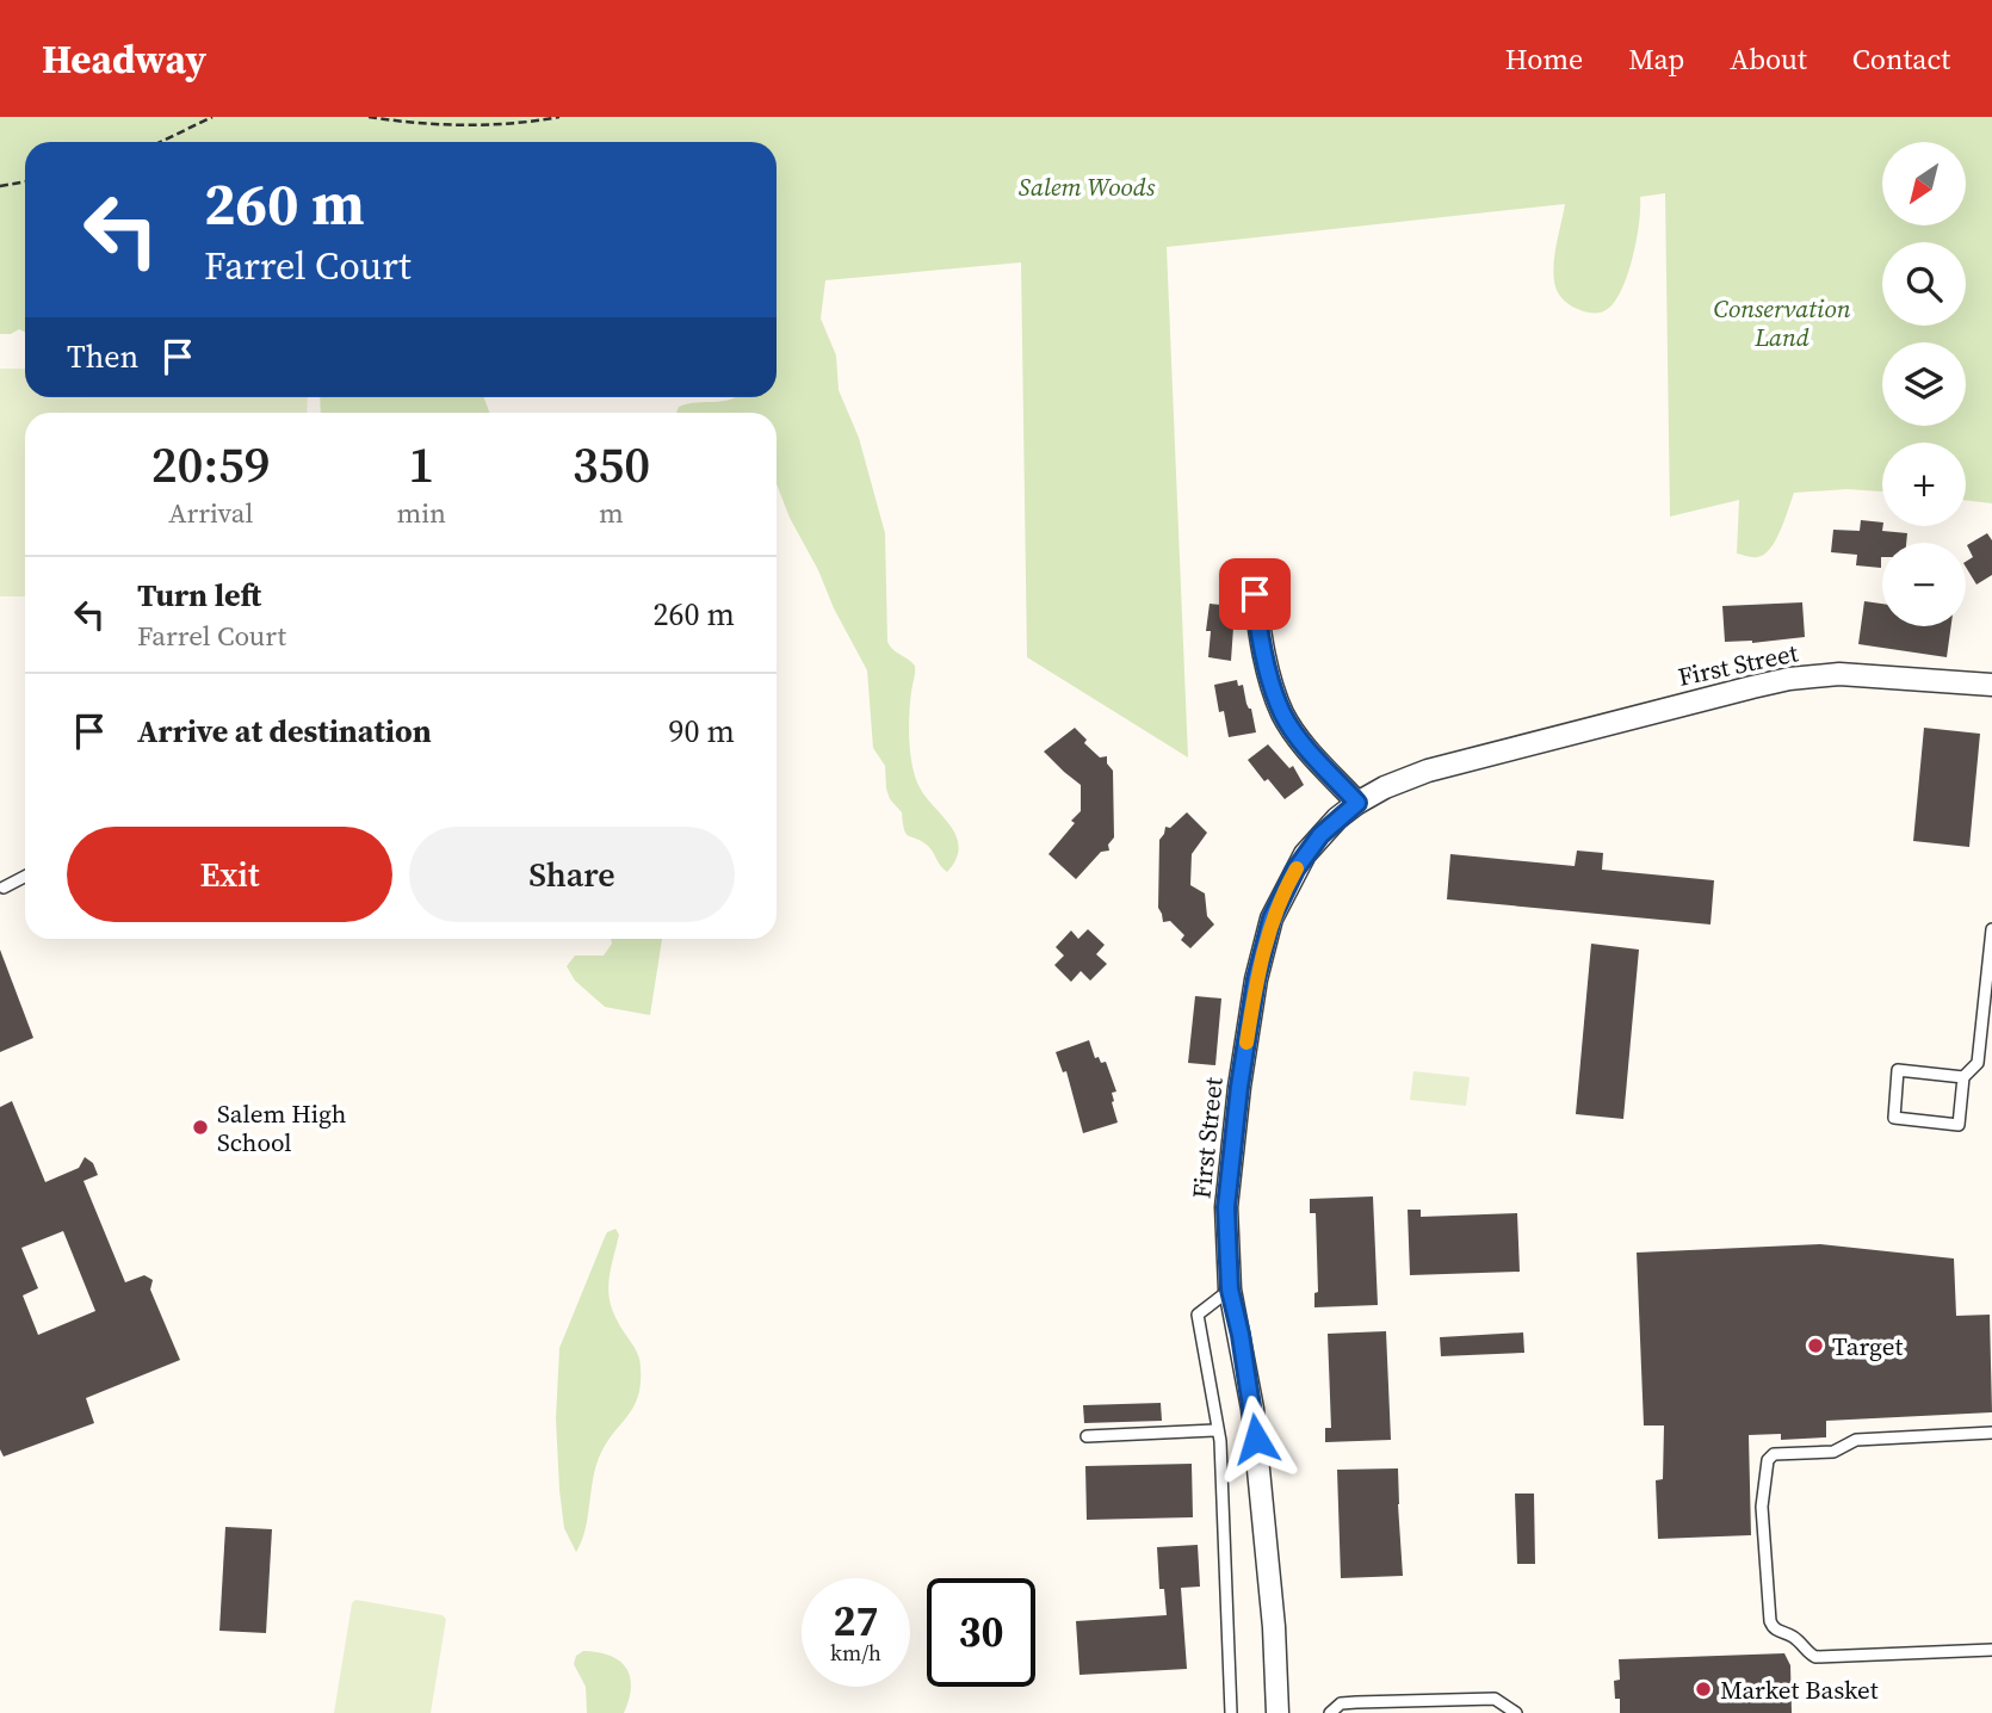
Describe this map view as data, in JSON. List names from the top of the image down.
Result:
{
  "streets": {
    "street": ["First Street"]
  },
  "parks": ["Salem Woods", "Conservation Land"],
  "places": ["Salem High School", "Target", "Market Basket"],
  "north": "bottom left",
  "page": {
    "header": "Headway",
    "nav": [
      "Home",
      "Map",
      "About",
      "Contact"
    ],
    "map_buttons": ["+", "−"],
    "turn": ["260 m", "Farrel Court"],
    "then": "Then",
    "eta": [
      "20:59",
      "Arrival",
      "1",
      "min",
      "350",
      "m"
    ],
    "list": [
      {
        "name": "Turn left",
        "note": "Farrel Court",
        "value": "260 m"
      },
      {
        "name": "Arrive at destination",
        "value": "90 m"
      }
    ],
    "buttons": ["Exit", "Share"],
    "speed": "27 km/h",
    "limit": "30"
  }
}
